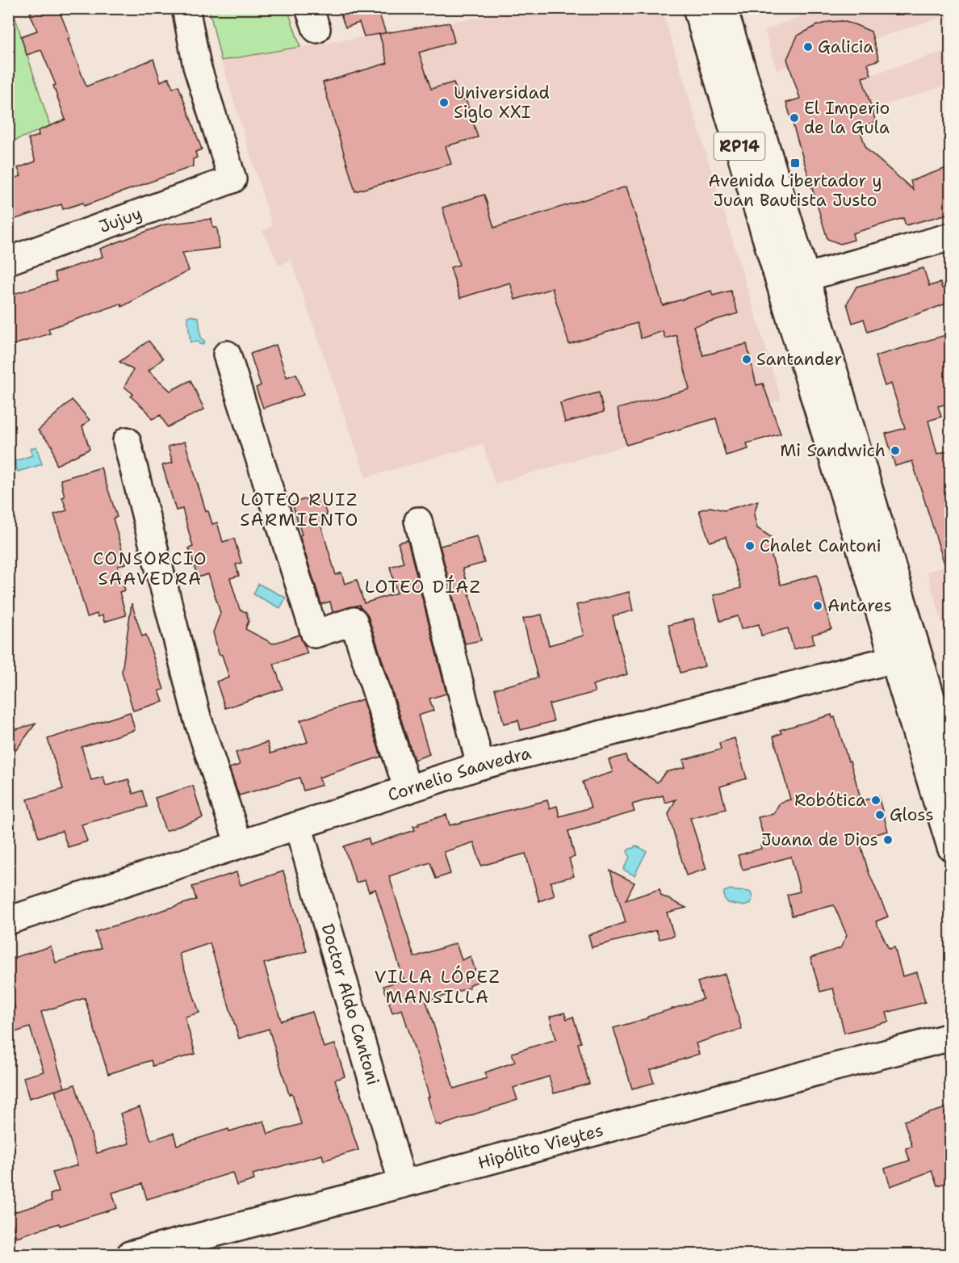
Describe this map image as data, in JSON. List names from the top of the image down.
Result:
{
  "streets": {
    "street": [
      "RP14",
      "Jujuy",
      "Cornelio Saavedra",
      "Doctor Aldo Cantoni",
      "Hipólito Vieytes"
    ]
  },
  "crossings": [
    ["RP14", "Cornelio Saavedra"],
    ["Cornelio Saavedra", "Doctor Aldo Cantoni"],
    ["Doctor Aldo Cantoni", "Hipólito Vieytes"]
  ],
  "districts": [
    "LOTEO RUIZ SARMIENTO",
    "CONSORCIO SAAVEDRA",
    "LOTEO DÍAZ",
    "VILLA LÓPEZ MANSILLA"
  ],
  "places": {
    "other": [
      "Galicia",
      "Universidad Siglo XXI",
      "El Imperio de la Gula",
      "Santander",
      "Mi Sandwich",
      "Chalet Cantoni",
      "Antares",
      "Robótica",
      "Gloss",
      "Juana de Dios"
    ],
    "transit": ["Avenida Libertador y Juan Bautista Justo"]
  }
}
